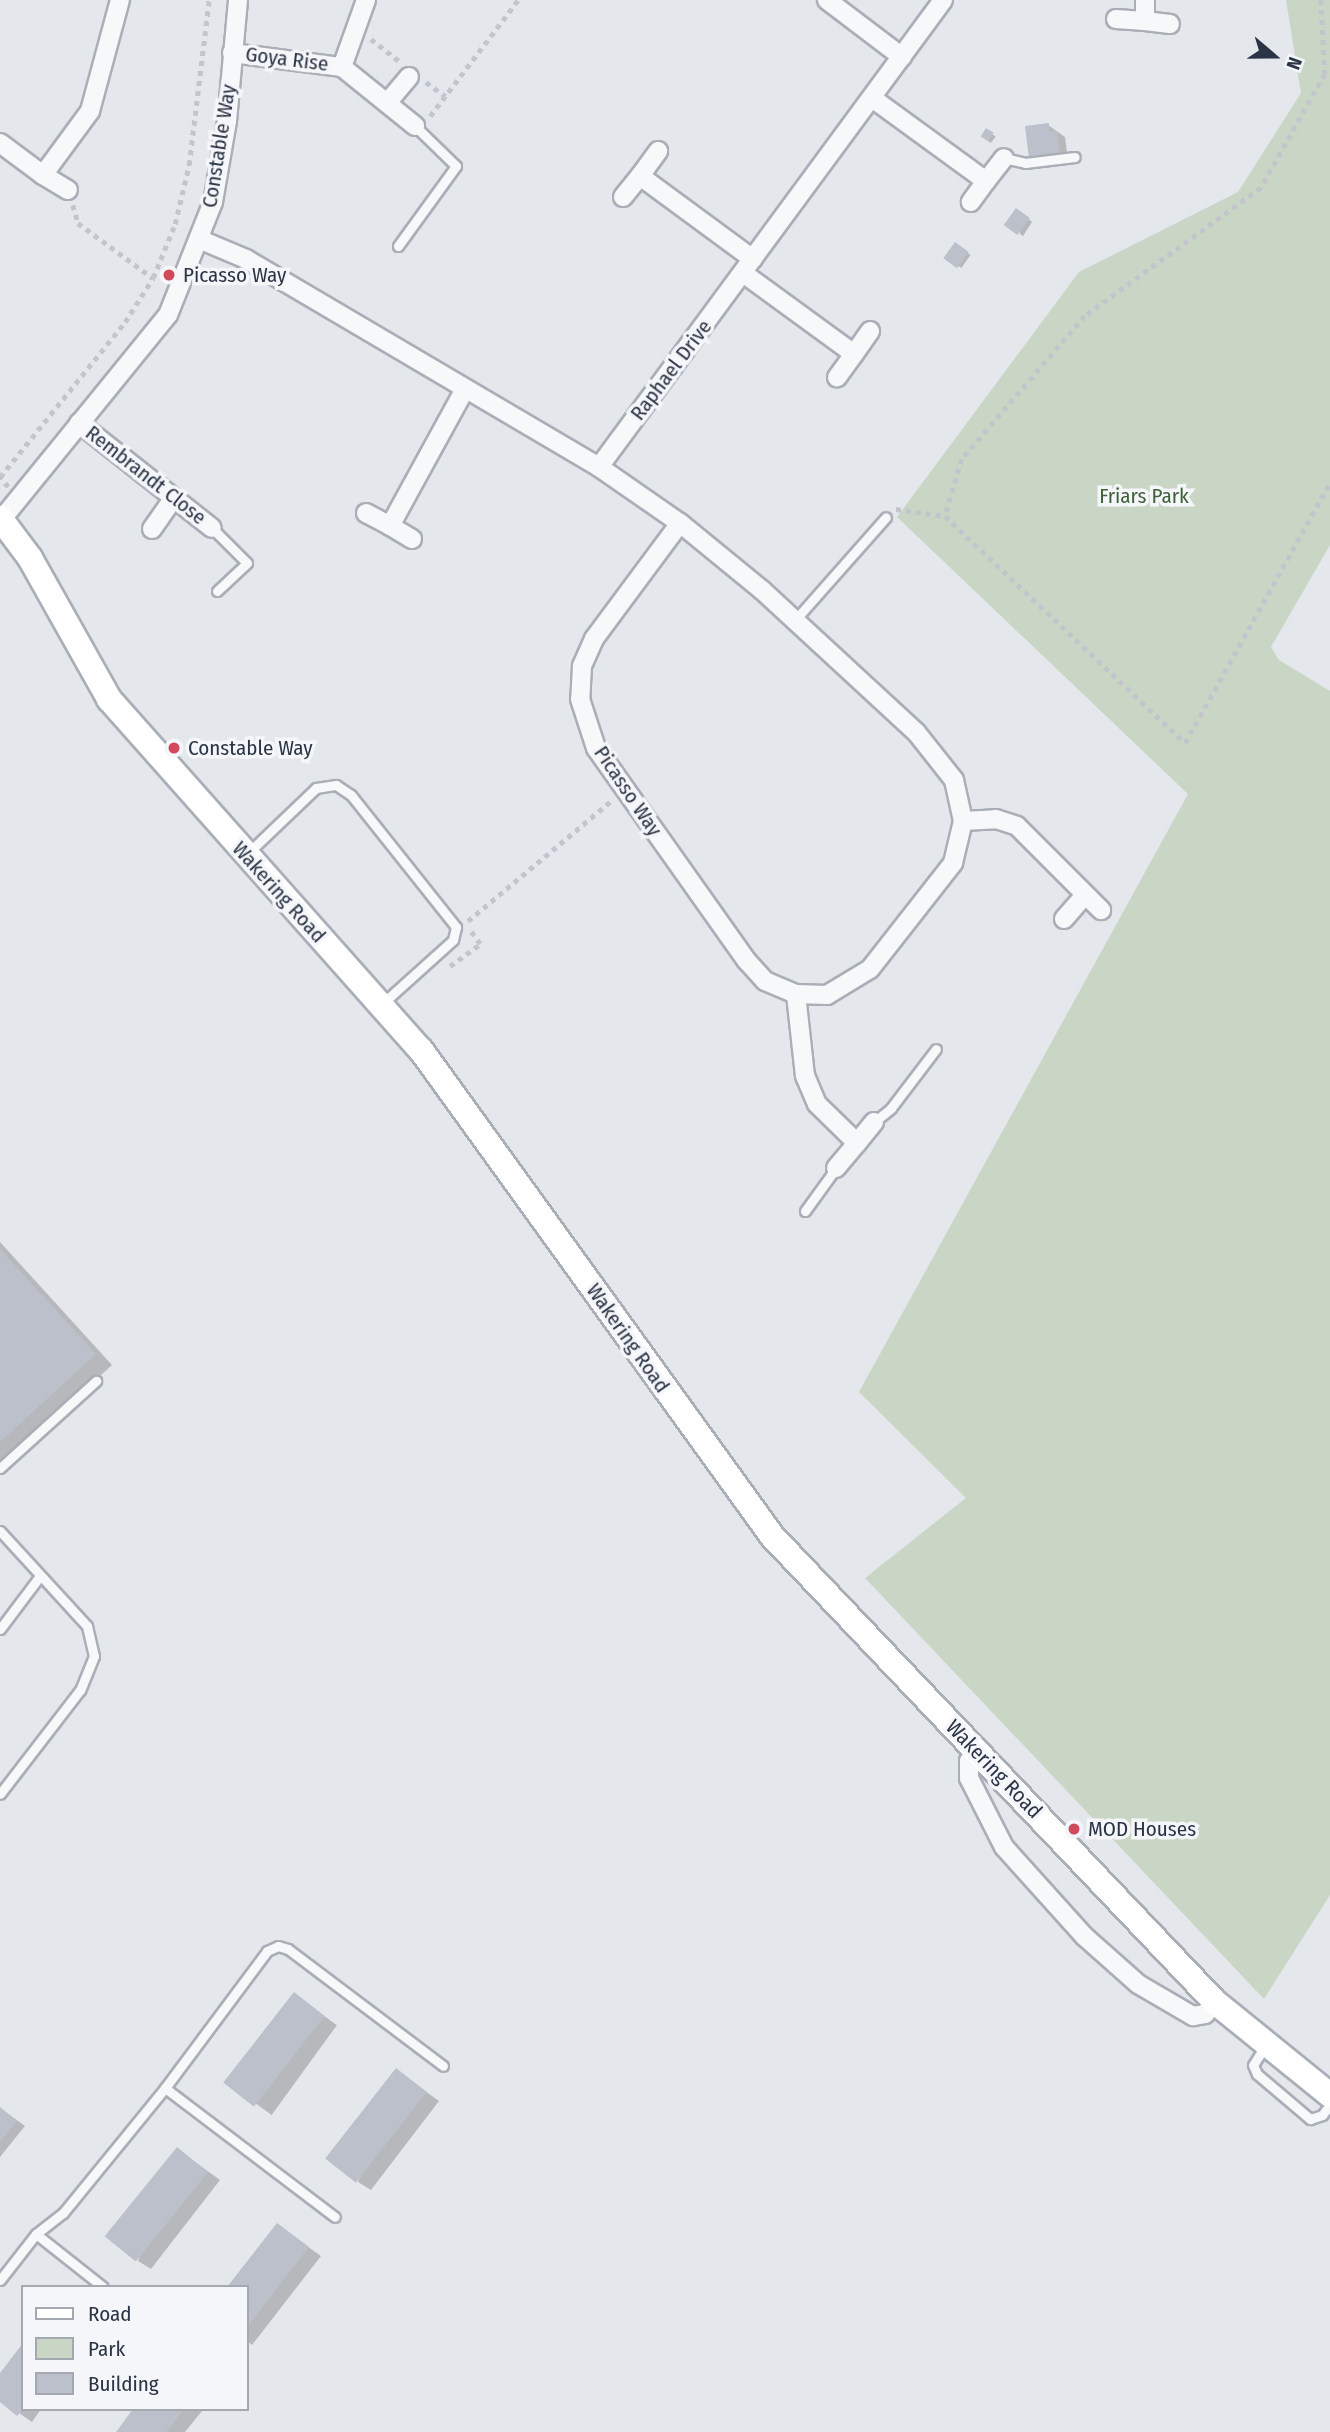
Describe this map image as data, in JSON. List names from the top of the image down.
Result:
{
  "streets": {
    "street": [
      "Goya Rise",
      "Constable Way",
      "Raphael Drive",
      "Rembrandt Close",
      "Picasso Way",
      "Wakering Road"
    ]
  },
  "crossings": [
    ["Goya Rise", "Constable Way"],
    ["Constable Way", "Rembrandt Close"],
    ["Constable Way", "Picasso Way"],
    ["Constable Way", "Wakering Road"],
    ["Raphael Drive", "Picasso Way"]
  ],
  "parks": ["Friars Park"],
  "places": ["Picasso Way", "Constable Way", "MOD Houses"],
  "legend": ["Road", "Park", "Building"],
  "north": "right"
}
